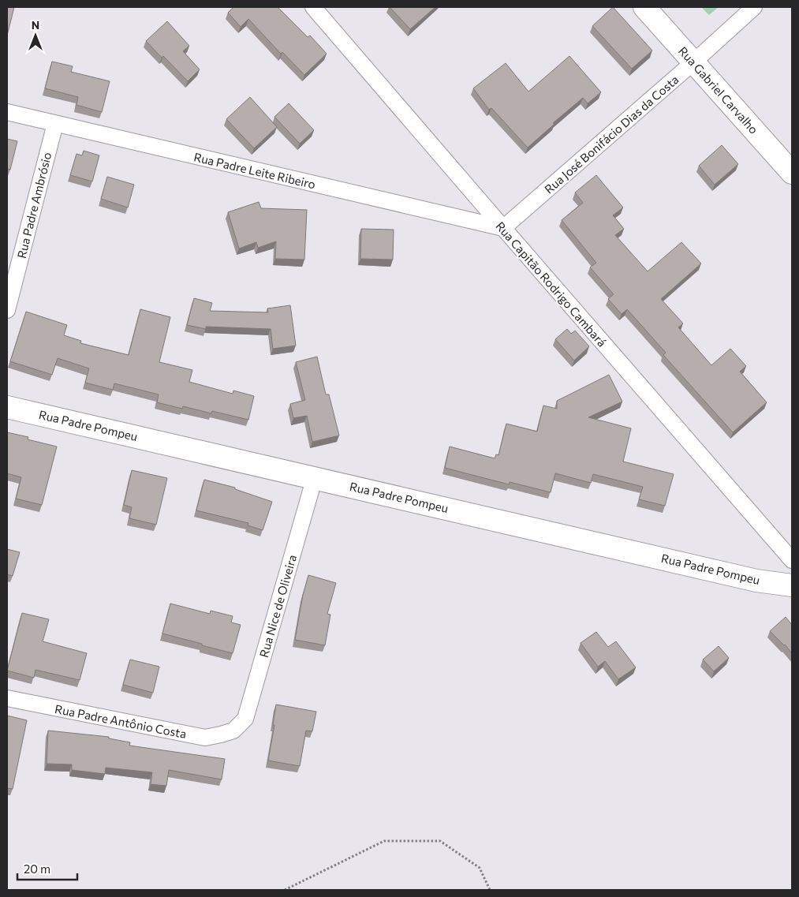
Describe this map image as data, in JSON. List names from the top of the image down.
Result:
{
  "streets": {
    "street": [
      "Rua Gabriel Carvalho",
      "Rua José Bonifácio Dias da Costa",
      "Rua Padre Leite Ribeiro",
      "Rua Padre Ambrósio",
      "Rua Capitão Rodrigo Cambará",
      "Rua Padre Pompeu",
      "Rua Nice de Oliveira",
      "Rua Padre Antônio Costa"
    ]
  },
  "crossings": [
    ["Rua Gabriel Carvalho", "Rua José Bonifácio Dias da Costa"],
    ["Rua José Bonifácio Dias da Costa", "Rua Padre Leite Ribeiro"],
    ["Rua José Bonifácio Dias da Costa", "Rua Capitão Rodrigo Cambará"],
    ["Rua Padre Leite Ribeiro", "Rua Padre Ambrósio"],
    ["Rua Padre Leite Ribeiro", "Rua Capitão Rodrigo Cambará"],
    ["Rua Padre Pompeu", "Rua Nice de Oliveira"],
    ["Rua Nice de Oliveira", "Rua Padre Antônio Costa"]
  ],
  "scale_bar": "20 m",
  "north": "top"
}
